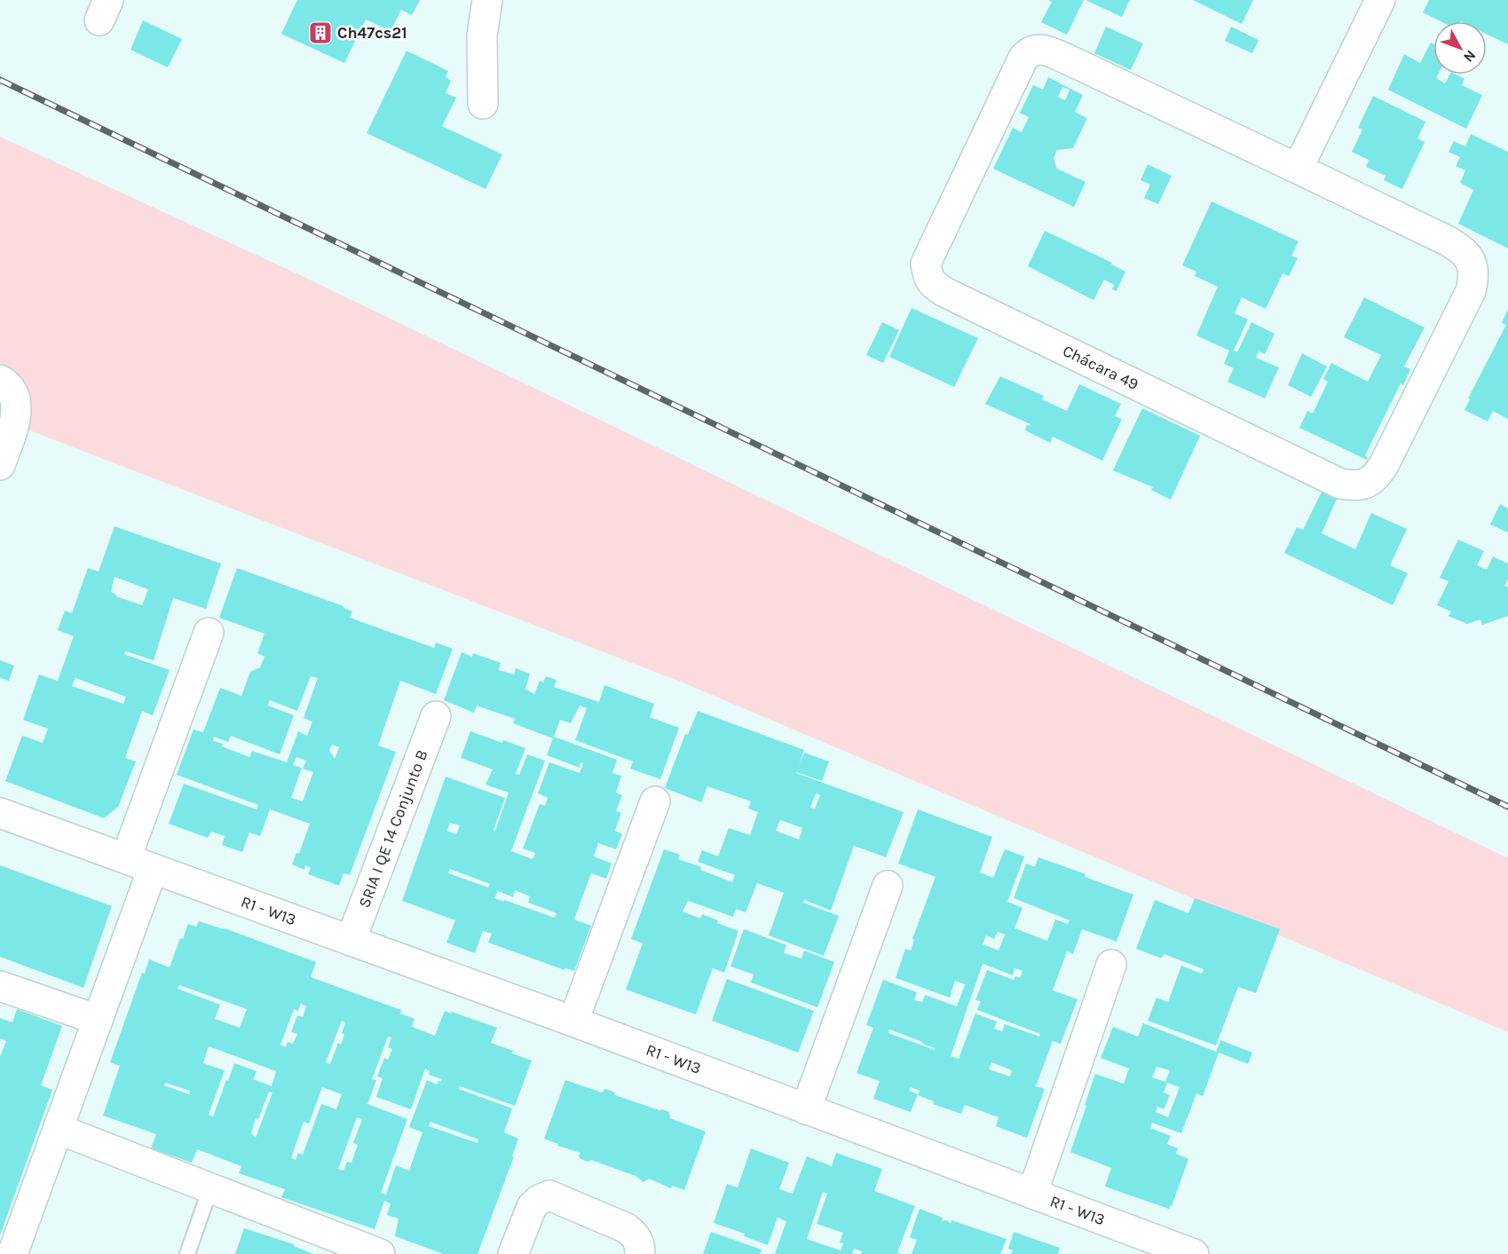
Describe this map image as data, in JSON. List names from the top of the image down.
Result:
{
  "streets": {
    "street": ["Chácara 49", "SRIA I QE 14 Conjunto B", "R1 - W13"]
  },
  "crossings": [
    ["SRIA I QE 14 Conjunto B", "R1 - W13"]
  ],
  "places": {
    "building": ["Ch47cs21"]
  },
  "north": "bottom right"
}
